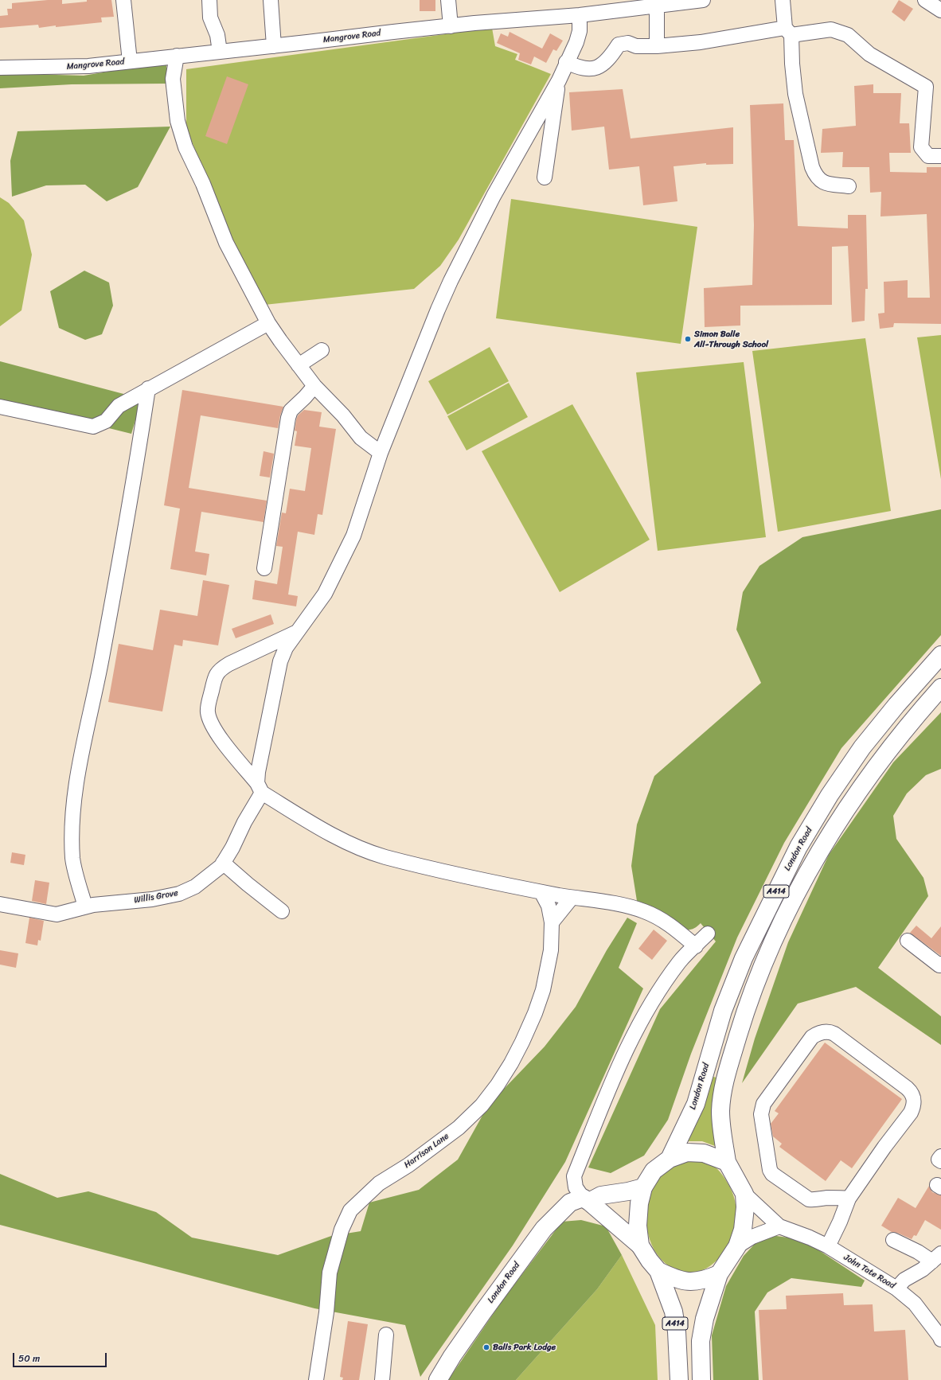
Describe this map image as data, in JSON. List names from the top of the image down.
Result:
{
  "streets": {
    "main road": ["London Road", "A414"],
    "street": [
      "Mangrove Road",
      "Willis Grove",
      "Harrison Lane",
      "John Tate Road"
    ]
  },
  "places": ["Simon Balle All-Through School", "Balls Park Lodge"],
  "scale_bar": "50 m"
}
